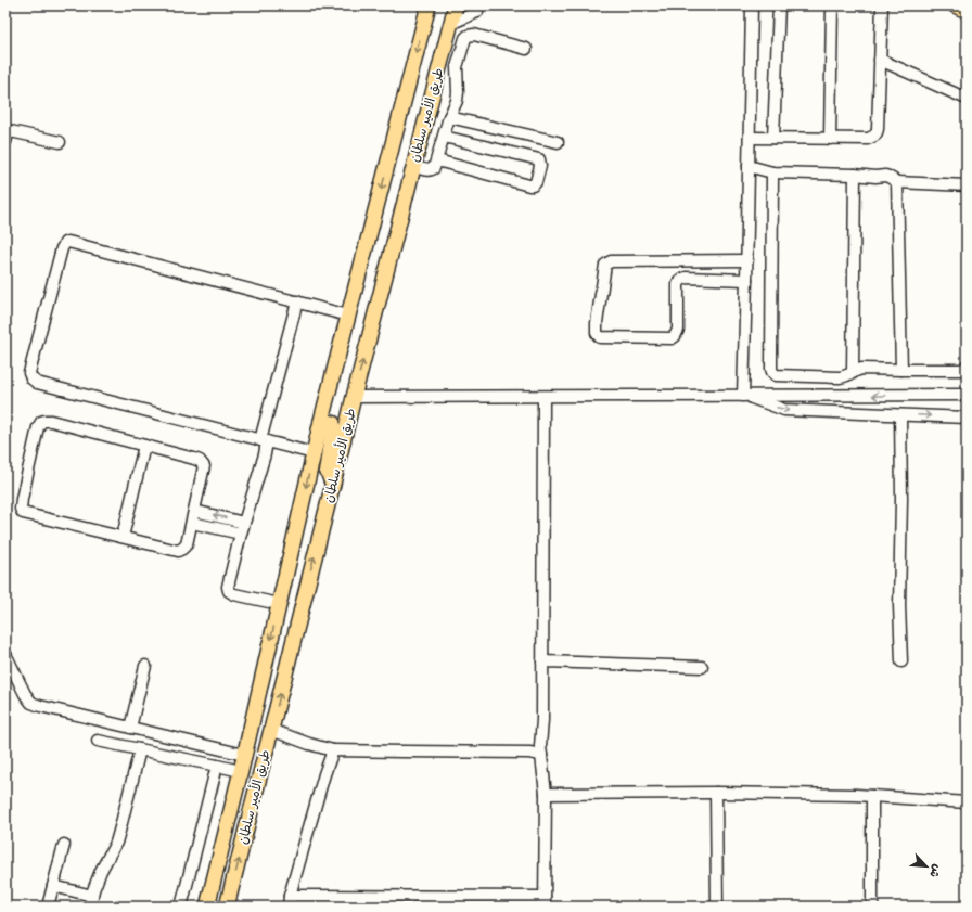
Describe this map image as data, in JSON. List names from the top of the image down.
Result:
{
  "streets": {
    "main road": ["طريق الأمير سلطان"]
  },
  "north": "bottom right"
}
